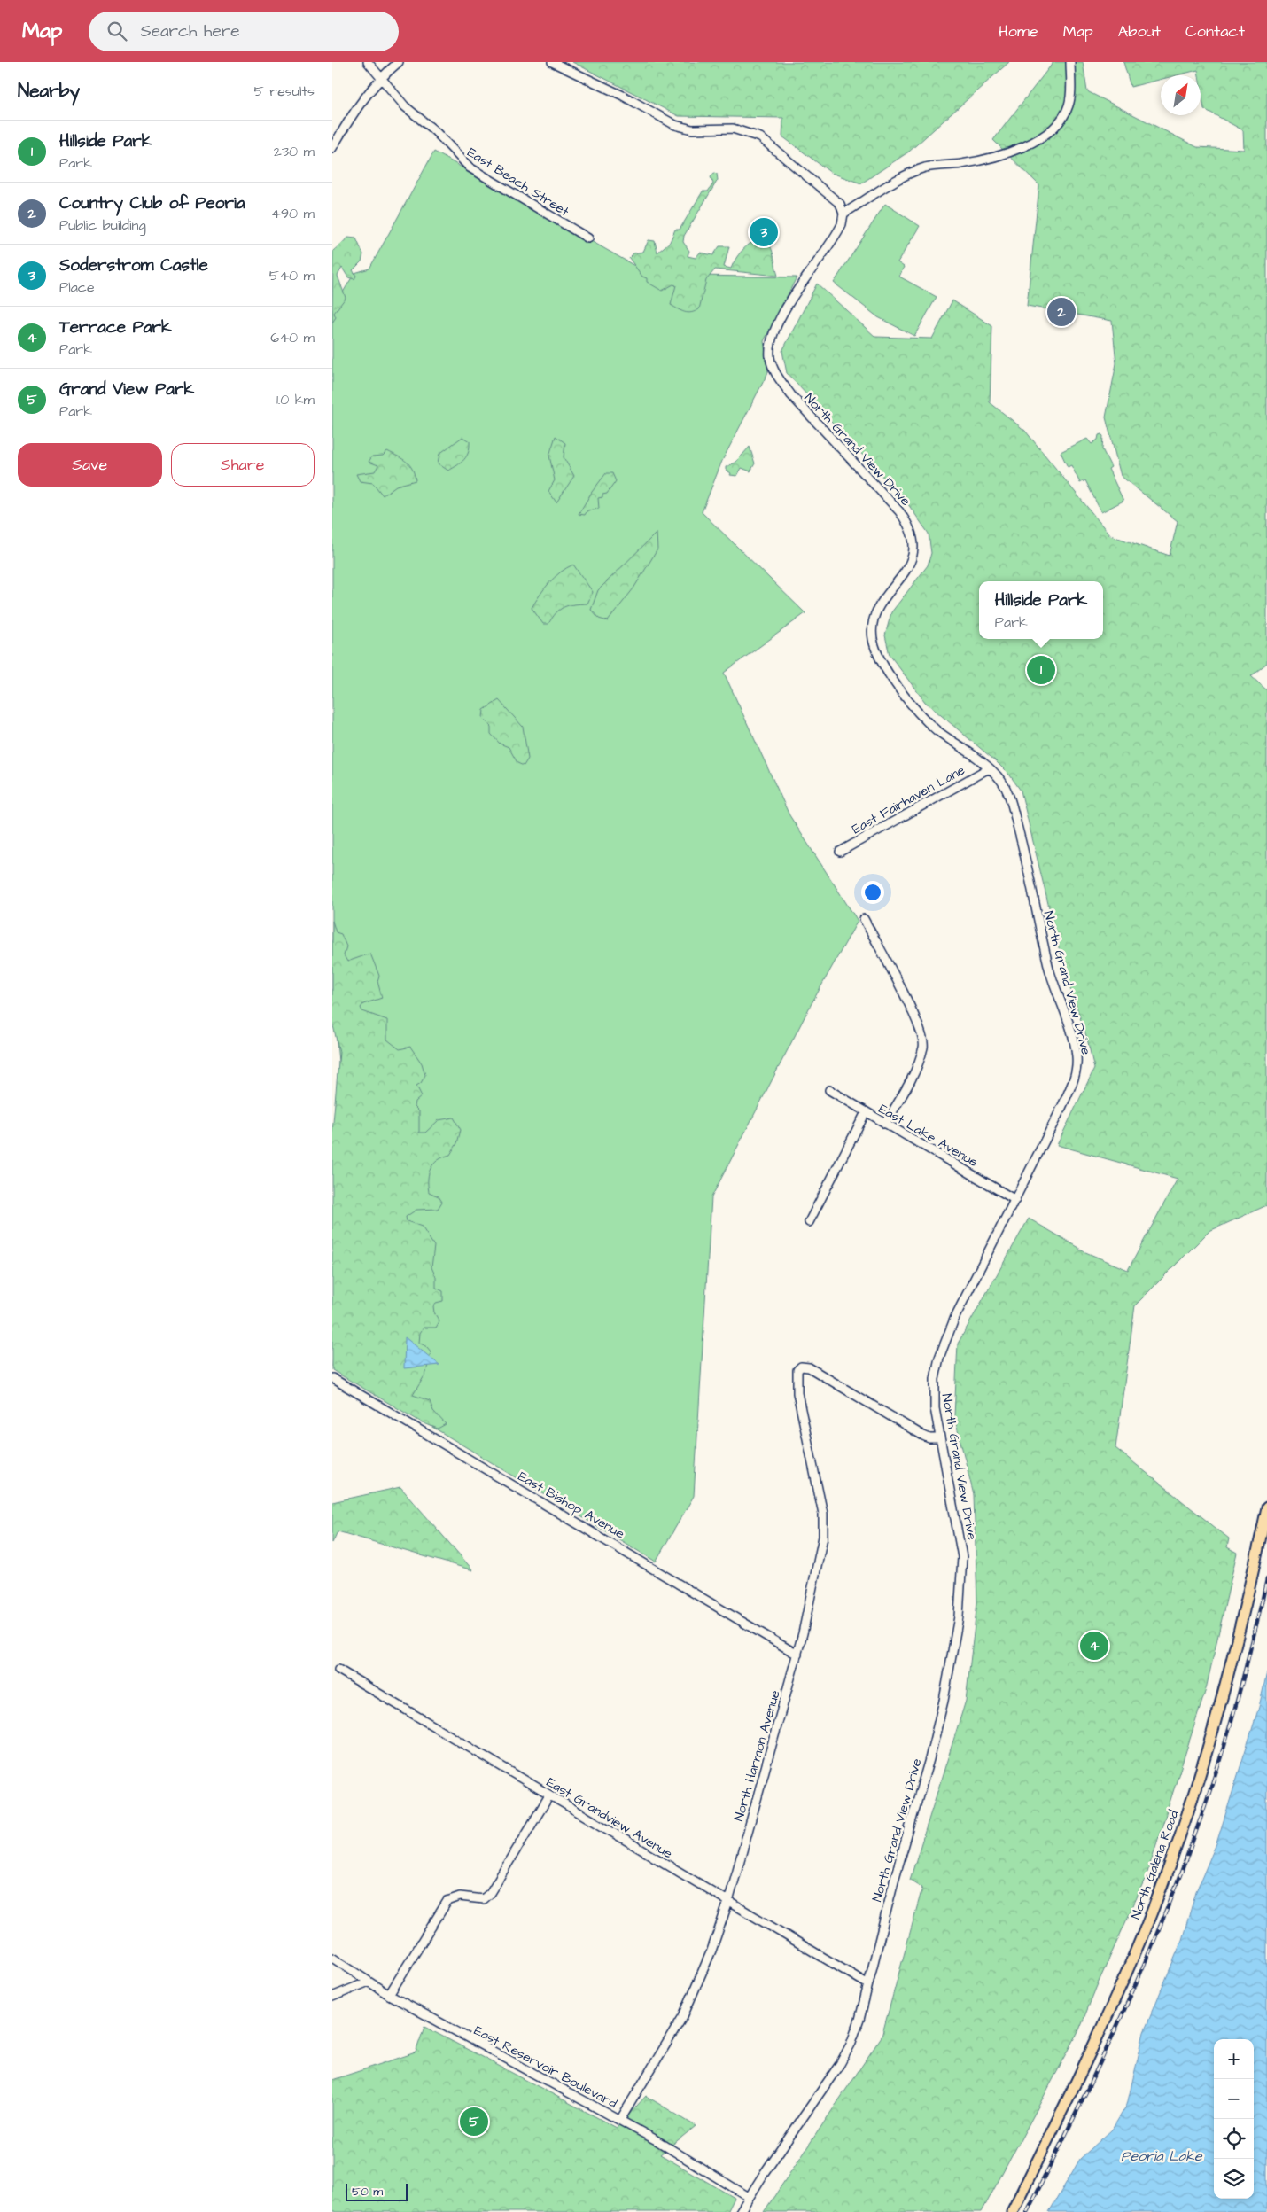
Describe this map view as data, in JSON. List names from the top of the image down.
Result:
{
  "streets": {
    "main road": ["North Galena Road"],
    "street": [
      "East Beach Street",
      "North Grand View Drive",
      "East Fairhaven Lane",
      "East Lake Avenue",
      "East Bishop Avenue",
      "North Harmon Avenue",
      "East Grandview Avenue",
      "East Reservoir Boulevard"
    ]
  },
  "crossings": [
    ["North Grand View Drive", "East Fairhaven Lane"],
    ["North Grand View Drive", "East Lake Avenue"],
    ["North Grand View Drive", "North Harmon Avenue"],
    ["North Grand View Drive", "East Grandview Avenue"],
    ["North Grand View Drive", "East Reservoir Boulevard"],
    ["East Bishop Avenue", "North Harmon Avenue"],
    ["North Harmon Avenue", "East Grandview Avenue"],
    ["North Harmon Avenue", "East Reservoir Boulevard"]
  ],
  "water": ["Peoria Lake"],
  "scale_bar": "50 m",
  "north": "top right",
  "page": {
    "header": "Map",
    "search": "Search here",
    "nav": [
      "Home",
      "Map",
      "About",
      "Contact"
    ],
    "heading": ["Nearby", "5 results"],
    "list": [
      {
        "mark": "1",
        "name": "Hillside Park",
        "note": "Park",
        "value": "230 m"
      },
      {
        "mark": "2",
        "name": "Country Club of Peoria",
        "note": "Public building",
        "value": "490 m"
      },
      {
        "mark": "3",
        "name": "Soderstrom Castle",
        "note": "Place",
        "value": "540 m"
      },
      {
        "mark": "4",
        "name": "Terrace Park",
        "note": "Park",
        "value": "640 m"
      },
      {
        "mark": "5",
        "name": "Grand View Park",
        "note": "Park",
        "value": "1.0 km"
      }
    ],
    "pins": [
      "3",
      "2",
      "1",
      "4",
      "5"
    ],
    "buttons": ["Save", "Share"],
    "popup": ["Hillside Park", "Park"],
    "map_buttons": ["+", "−"],
    "scale": "50 m"
  }
}
